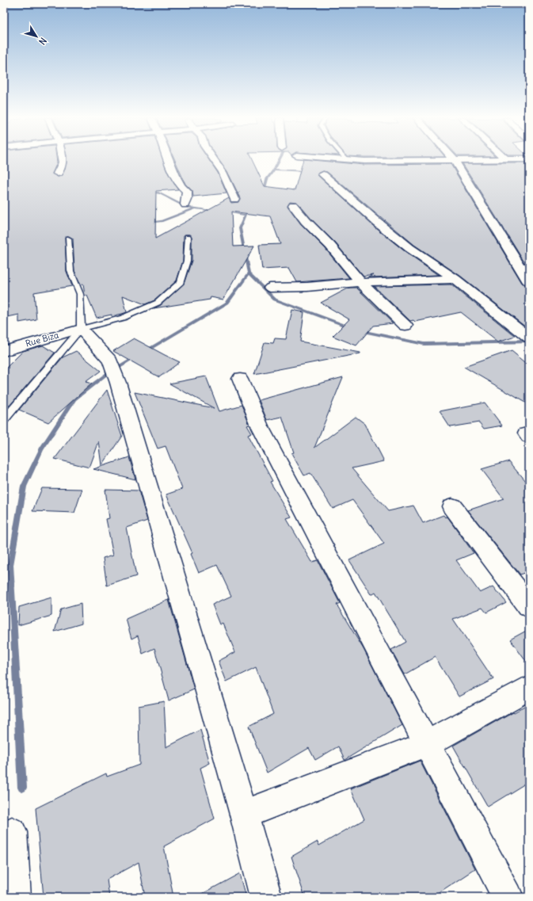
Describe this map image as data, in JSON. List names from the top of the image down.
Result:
{
  "streets": {
    "street": ["Rue Biza"]
  },
  "north": "bottom right"
}
